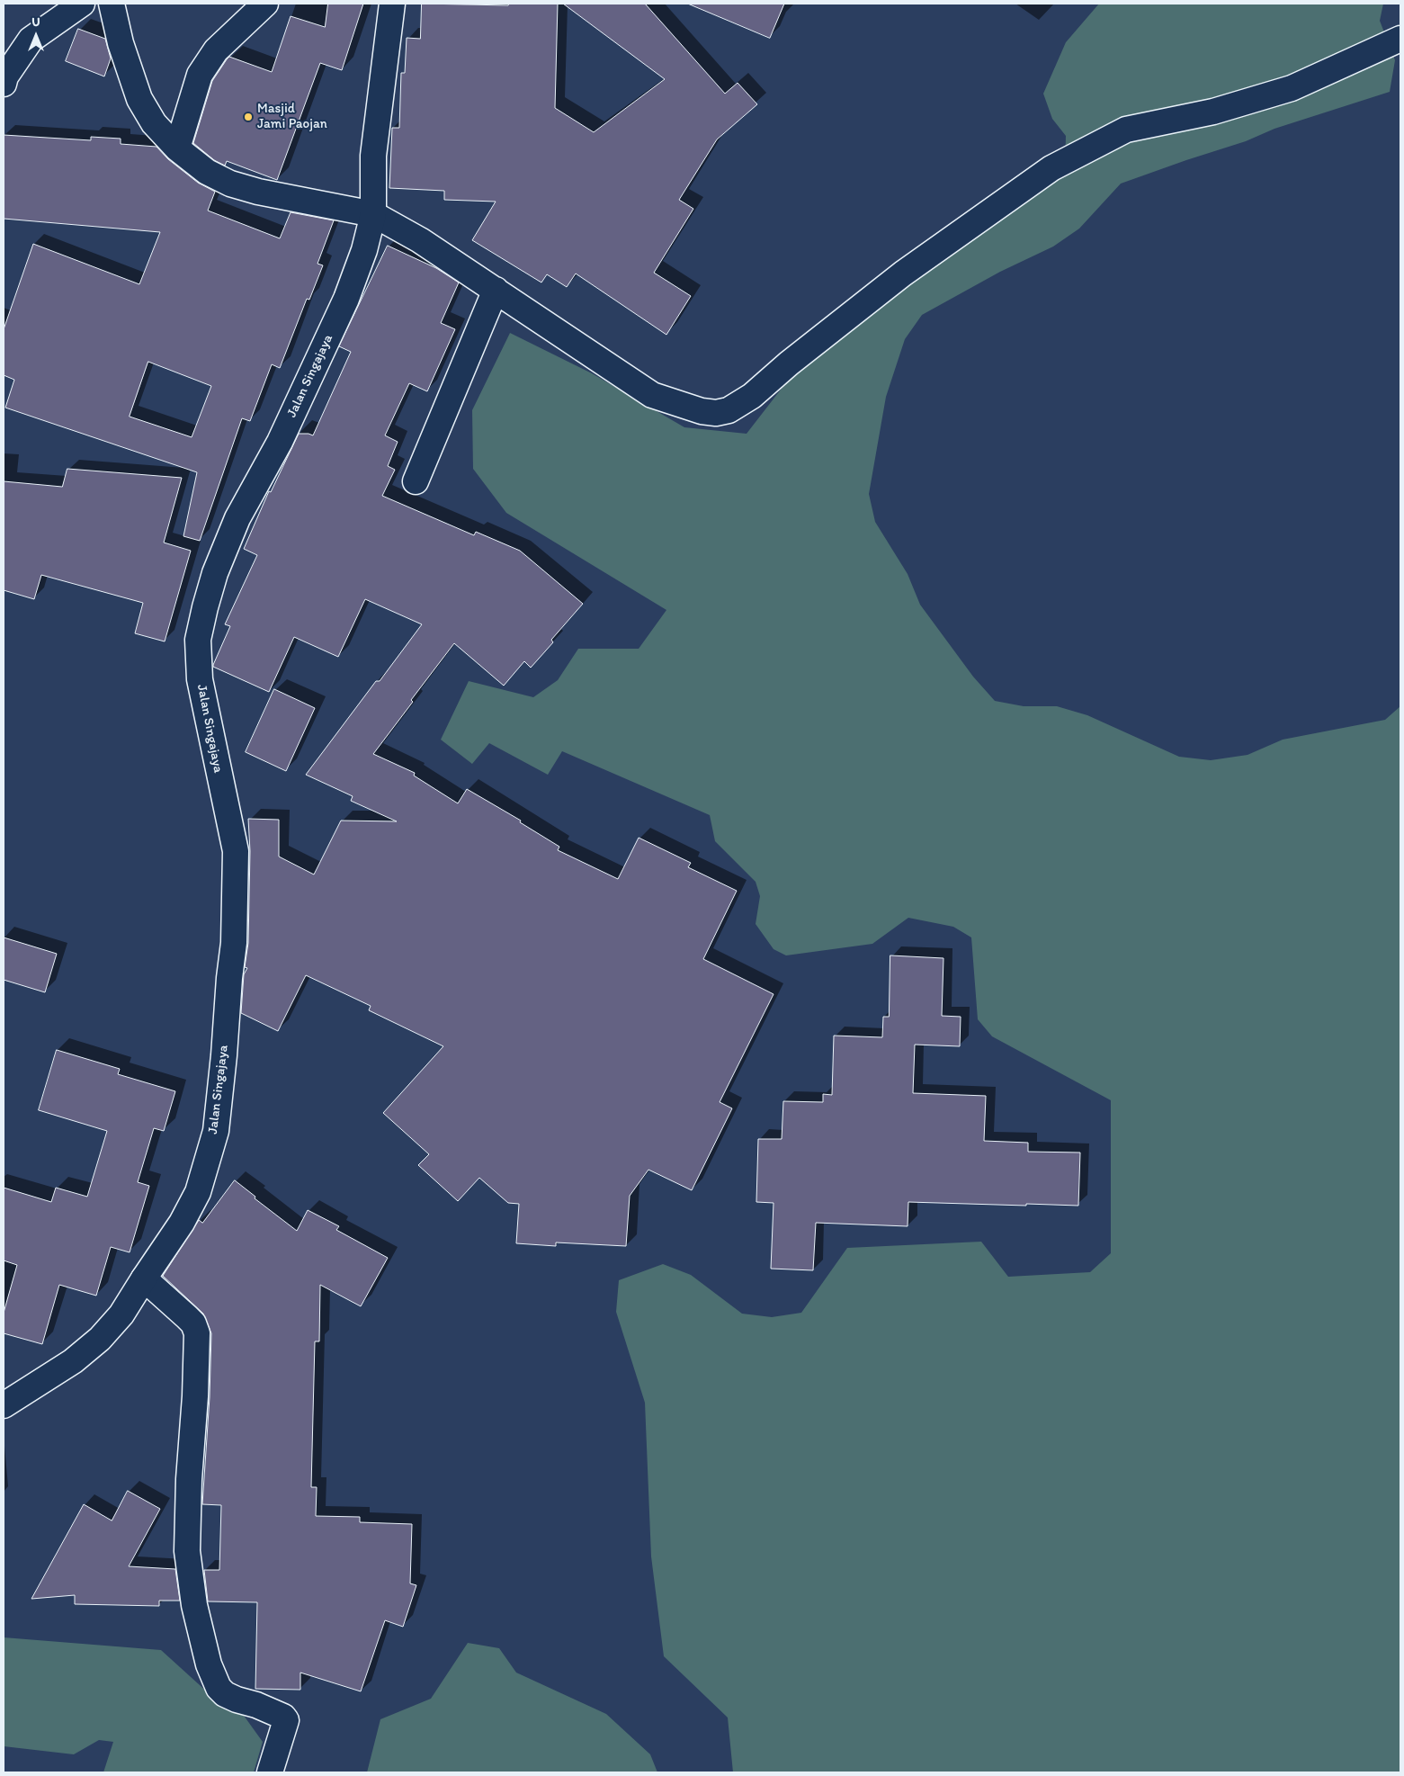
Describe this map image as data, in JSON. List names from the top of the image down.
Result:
{
  "streets": {
    "street": ["Jalan Singajaya"]
  },
  "places": ["Masjid Jami Paojan"],
  "north": "top"
}
